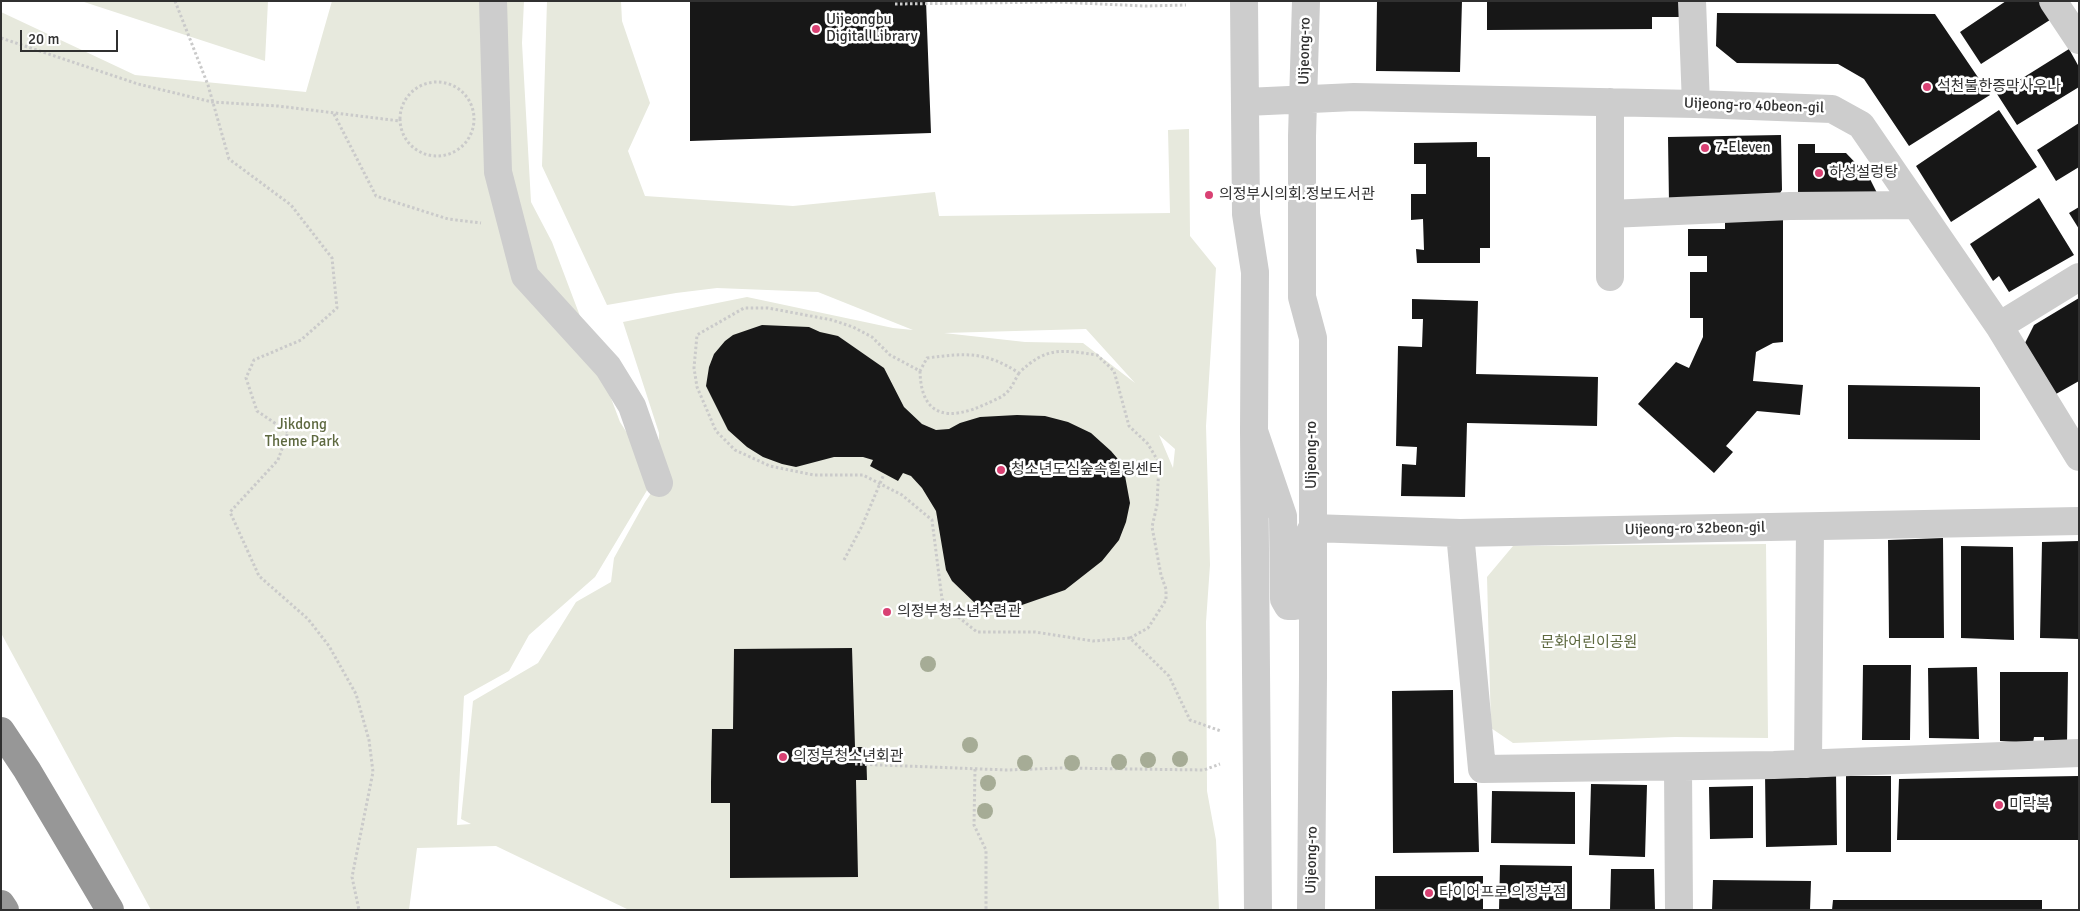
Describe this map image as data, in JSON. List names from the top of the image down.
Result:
{
  "streets": {
    "street": ["Uijeong-ro", "Uijeong-ro 40beon-gil", "Uijeong-ro 32beon-gil"]
  },
  "crossings": [
    ["Uijeong-ro", "Uijeong-ro 40beon-gil"],
    ["Uijeong-ro", "Uijeong-ro 32beon-gil"]
  ],
  "parks": ["Jikdong Theme Park", "문화어린이공원"],
  "places": [
    "Uijeongbu Digital Library",
    "석천불한증막사우나",
    "7-Eleven",
    "하성설렁탕",
    "의정부시의회.정보도서관",
    "청소년도심숲속힐링센터",
    "의정부청소년수련관",
    "의정부청소년회관",
    "미락복",
    "타이어프로 의정부점"
  ],
  "scale_bar": "20 m"
}
